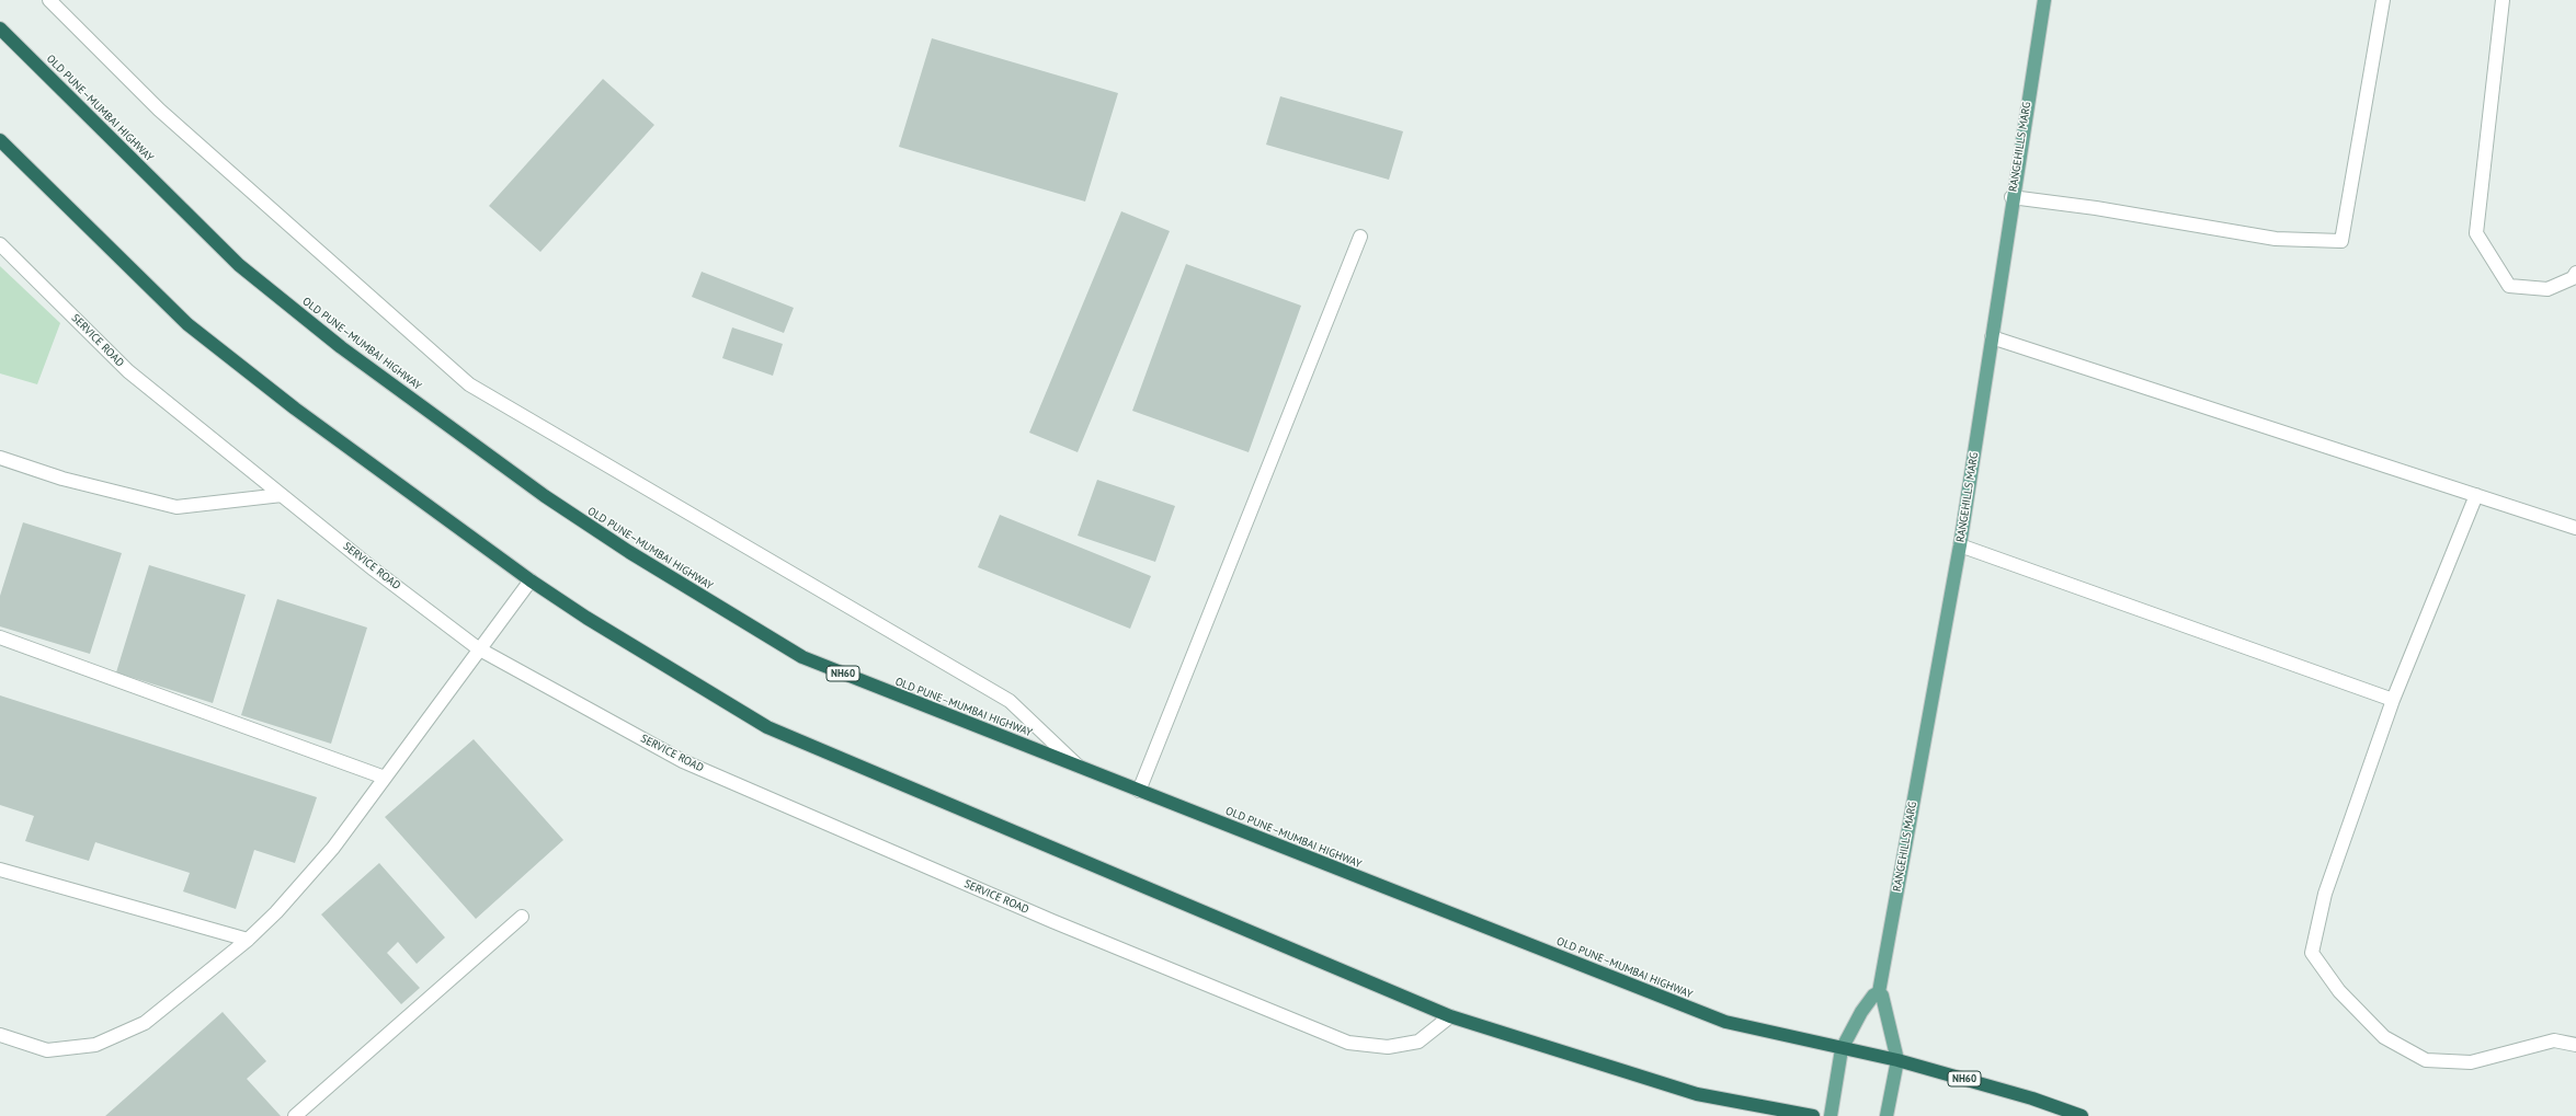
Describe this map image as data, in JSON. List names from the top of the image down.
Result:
{
  "streets": {
    "highway": ["OLD PUNE–MUMBAI HIGHWAY", "NH60"],
    "main road": ["RANGEHILLS MARG"],
    "street": ["SERVICE ROAD"]
  }
}
